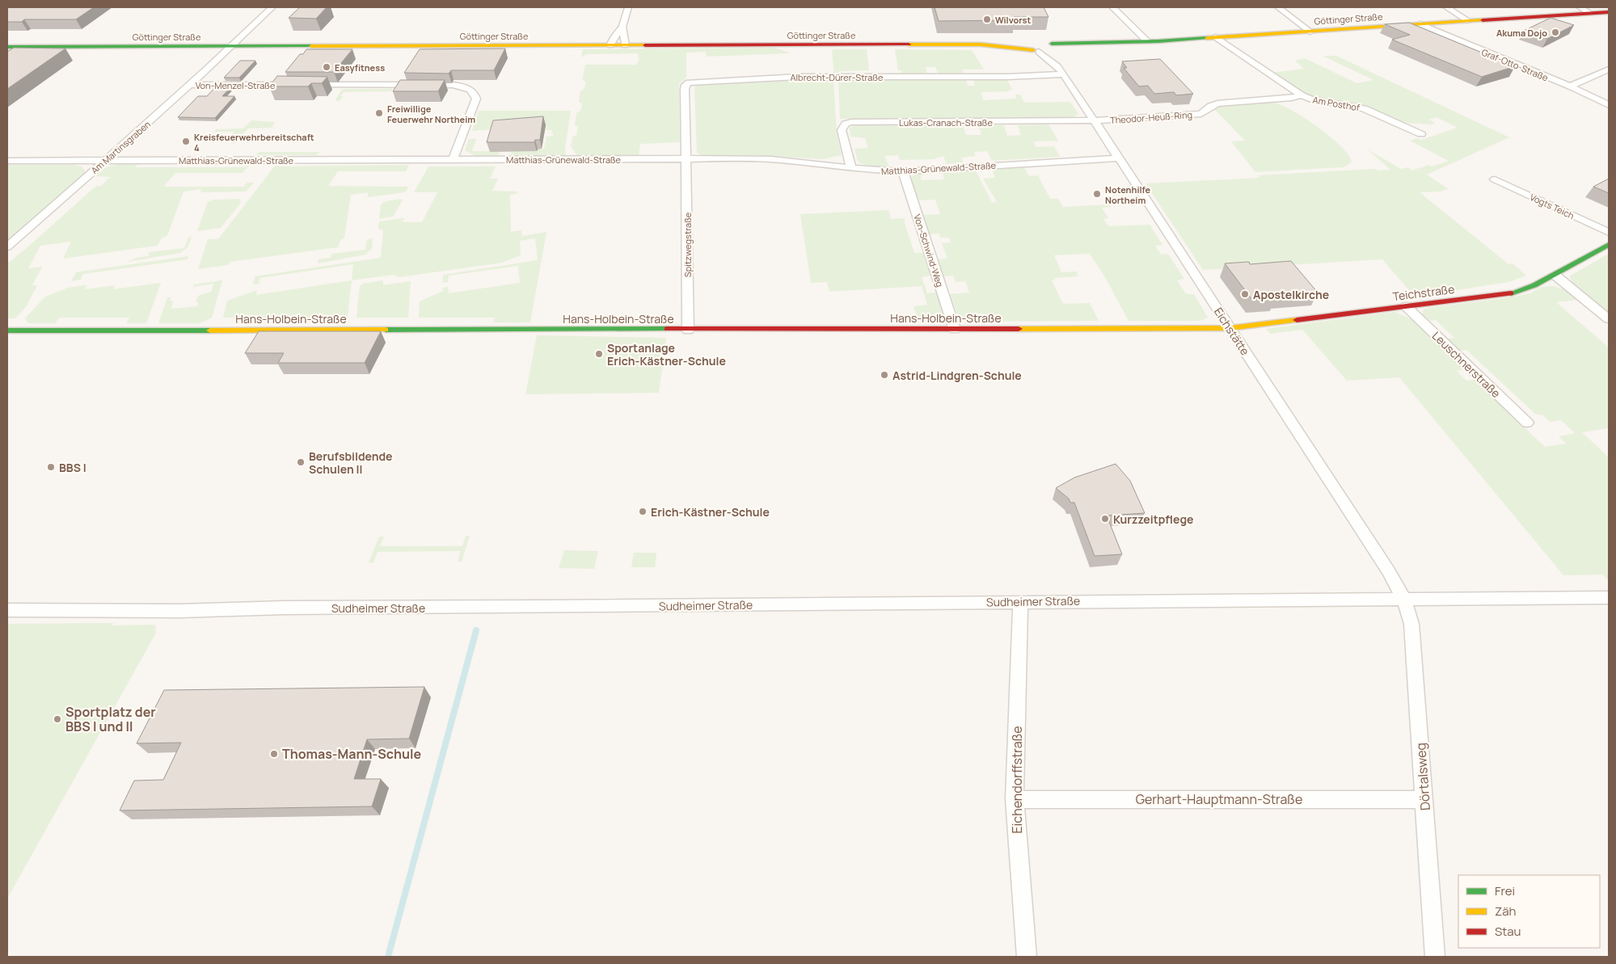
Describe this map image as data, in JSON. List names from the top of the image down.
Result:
{
  "streets": {
    "main road": ["Göttinger Straße", "Teichstraße", "Hans-Holbein-Straße"],
    "street": [
      "Graf-Otto-Straße",
      "Albrecht-Dürer-Straße",
      "Von-Menzel-Straße",
      "Am Posthof",
      "Theodor-Heuß-Ring",
      "Lukas-Cranach-Straße",
      "Am Martinsgraben",
      "Matthias-Grünewald-Straße",
      "Vogts Teich",
      "Spitzwegstraße",
      "Von-Schwind-Weg",
      "Eichstätte",
      "Leuschnerstraße",
      "Sudheimer Straße",
      "Dörtalsweg",
      "Eichendorffstraße",
      "Gerhart-Hauptmann-Straße"
    ]
  },
  "crossings": [
    ["Göttinger Straße", "Graf-Otto-Straße"],
    ["Göttinger Straße", "Am Posthof"],
    ["Göttinger Straße", "Am Martinsgraben"],
    ["Göttinger Straße", "Eichstätte"],
    ["Albrecht-Dürer-Straße", "Matthias-Grünewald-Straße"],
    ["Albrecht-Dürer-Straße", "Spitzwegstraße"],
    ["Albrecht-Dürer-Straße", "Eichstätte"],
    ["Von-Menzel-Straße", "Am Martinsgraben"],
    ["Von-Menzel-Straße", "Matthias-Grünewald-Straße"],
    ["Am Posthof", "Theodor-Heuß-Ring"],
    ["Theodor-Heuß-Ring", "Lukas-Cranach-Straße"],
    ["Theodor-Heuß-Ring", "Eichstätte"],
    ["Lukas-Cranach-Straße", "Matthias-Grünewald-Straße"],
    ["Lukas-Cranach-Straße", "Eichstätte"],
    ["Am Martinsgraben", "Matthias-Grünewald-Straße"],
    ["Matthias-Grünewald-Straße", "Spitzwegstraße"],
    ["Matthias-Grünewald-Straße", "Von-Schwind-Weg"],
    ["Matthias-Grünewald-Straße", "Eichstätte"],
    ["Spitzwegstraße", "Hans-Holbein-Straße"],
    ["Von-Schwind-Weg", "Hans-Holbein-Straße"],
    ["Teichstraße", "Hans-Holbein-Straße"],
    ["Teichstraße", "Eichstätte"],
    ["Teichstraße", "Leuschnerstraße"],
    ["Hans-Holbein-Straße", "Eichstätte"],
    ["Eichstätte", "Sudheimer Straße"],
    ["Eichstätte", "Dörtalsweg"],
    ["Sudheimer Straße", "Dörtalsweg"],
    ["Sudheimer Straße", "Eichendorffstraße"],
    ["Dörtalsweg", "Gerhart-Hauptmann-Straße"],
    ["Eichendorffstraße", "Gerhart-Hauptmann-Straße"]
  ],
  "places": [
    "Wilvorst",
    "Akuma Dojo",
    "Easyfitness",
    "Freiwillige Feuerwehr Northeim",
    "Kreisfeuerwehrbereitschaft 4",
    "Notenhilfe Northeim",
    "Apostelkirche",
    "Sportanlage Erich-Kästner-Schule",
    "Astrid-Lindgren-Schule",
    "Berufsbildende Schulen II",
    "BBS I",
    "Erich-Kästner-Schule",
    "Kurzzeitpflege",
    "Sportplatz der BBS I und II",
    "Thomas-Mann-Schule"
  ],
  "legend": ["Frei", "Zäh", "Stau"]
}
